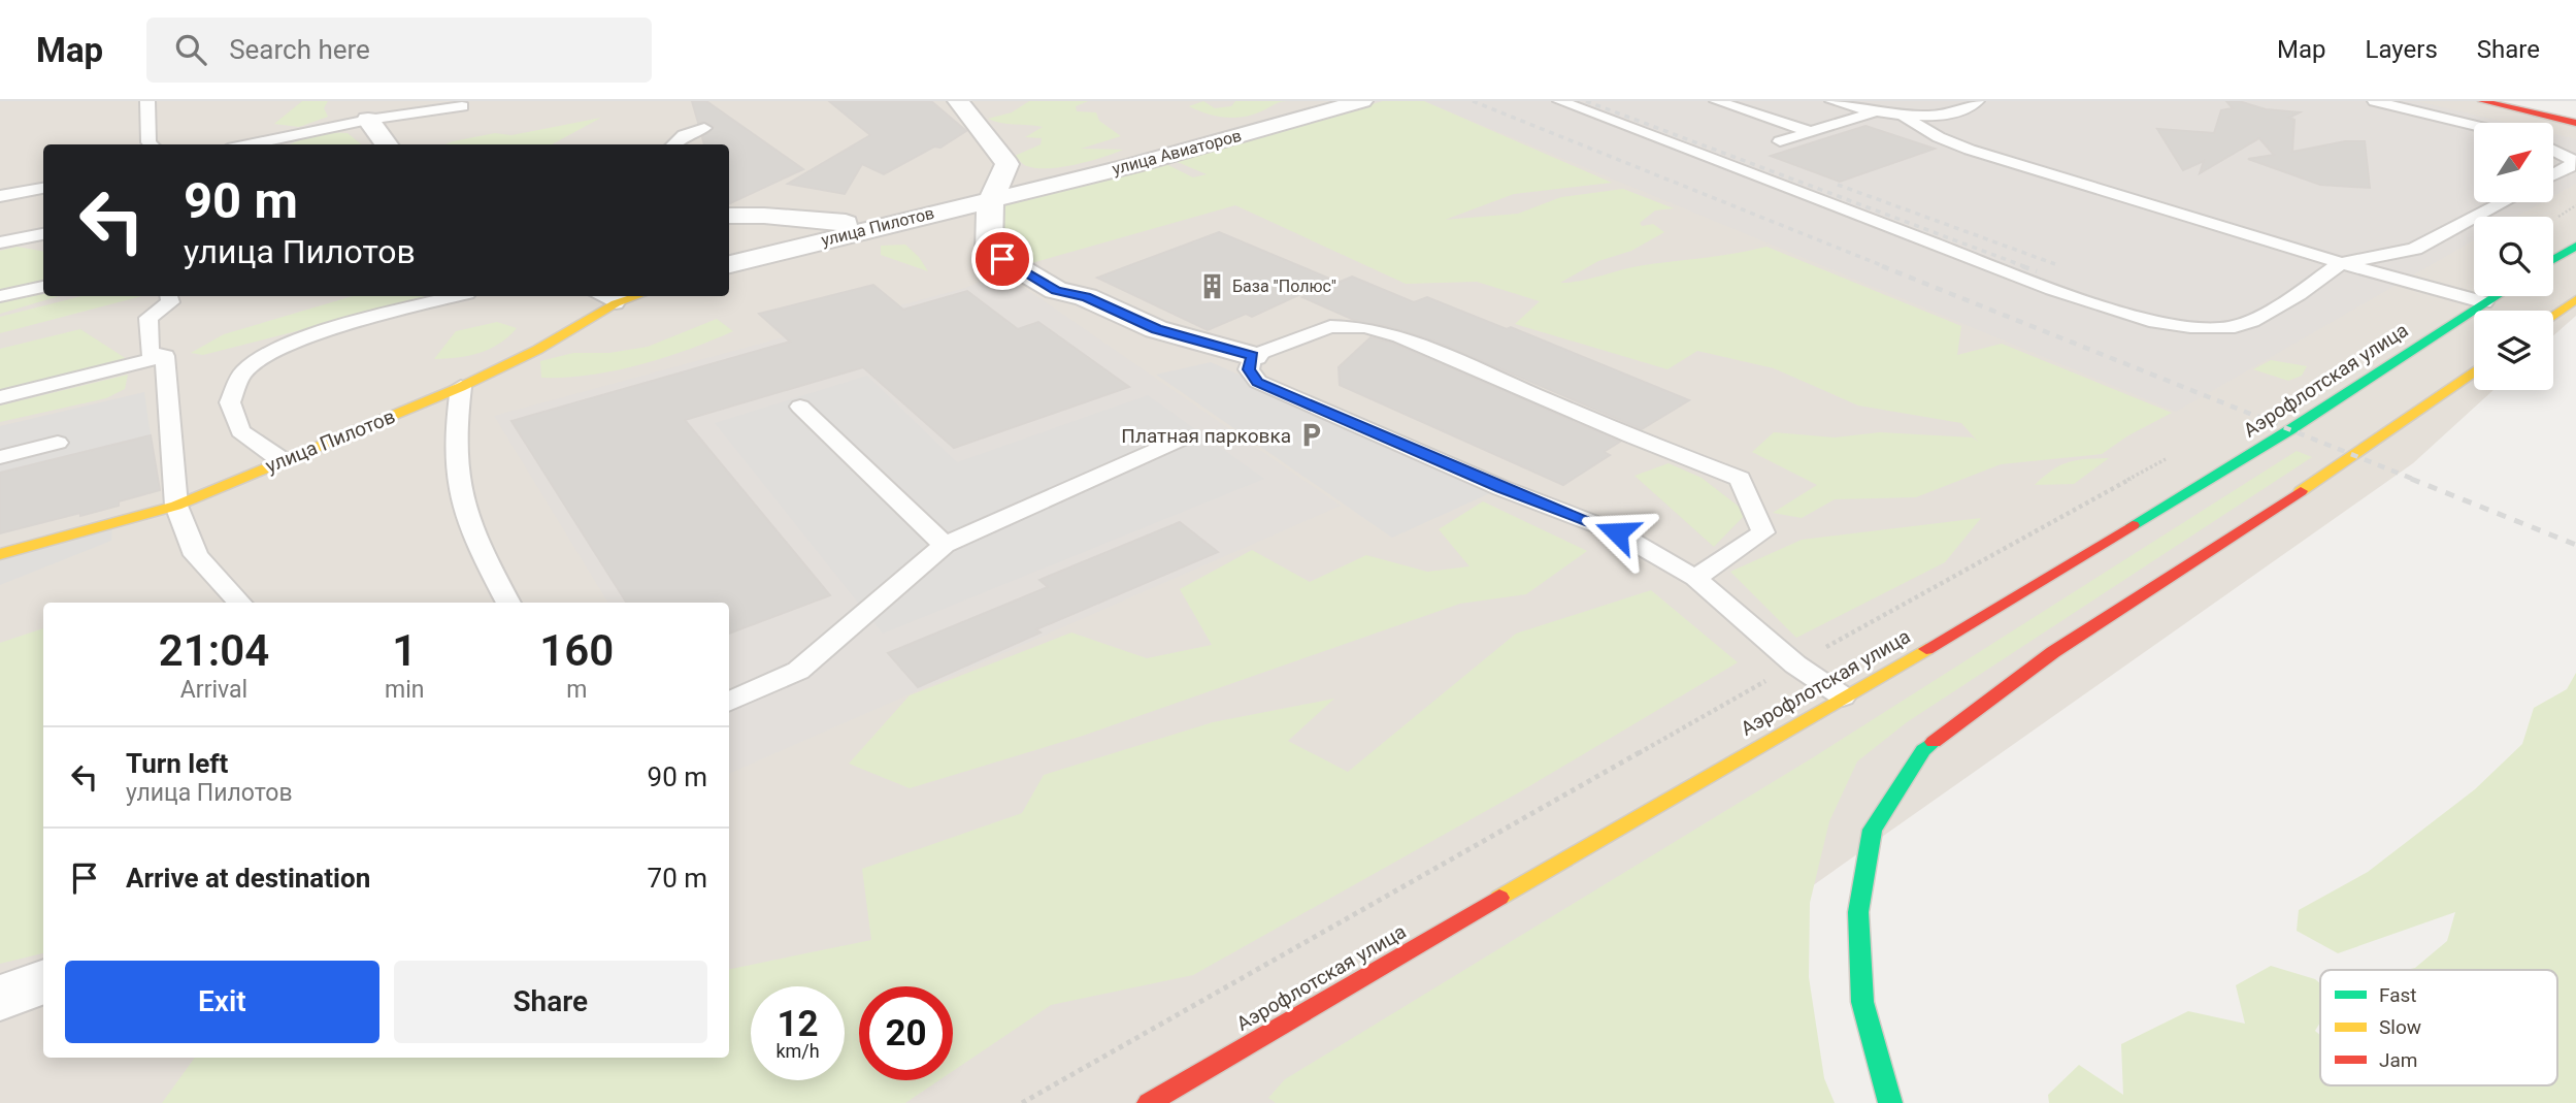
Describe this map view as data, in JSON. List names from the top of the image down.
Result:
{
  "streets": {
    "main road": ["улица Пилотов", "Аэрофлотская улица"],
    "street": ["улица Авиаторов"]
  },
  "crossings": [
    ["улица Авиаторов", "улица Пилотов"]
  ],
  "places": {
    "building": ["База \"Полюс\""],
    "parking": ["Платная парковка"]
  },
  "legend": ["Fast", "Slow", "Jam"],
  "north": "top right",
  "page": {
    "header": "Map",
    "search": "Search here",
    "nav": ["Map", "Layers", "Share"],
    "turn": ["90 m", "улица Пилотов"],
    "eta": [
      "21:04",
      "Arrival",
      "1",
      "min",
      "160",
      "m"
    ],
    "list": [
      {
        "name": "Turn left",
        "note": "улица Пилотов",
        "value": "90 m"
      },
      {
        "name": "Arrive at destination",
        "value": "70 m"
      }
    ],
    "buttons": ["Exit", "Share"],
    "speed": "12 km/h",
    "limit": "20"
  }
}
